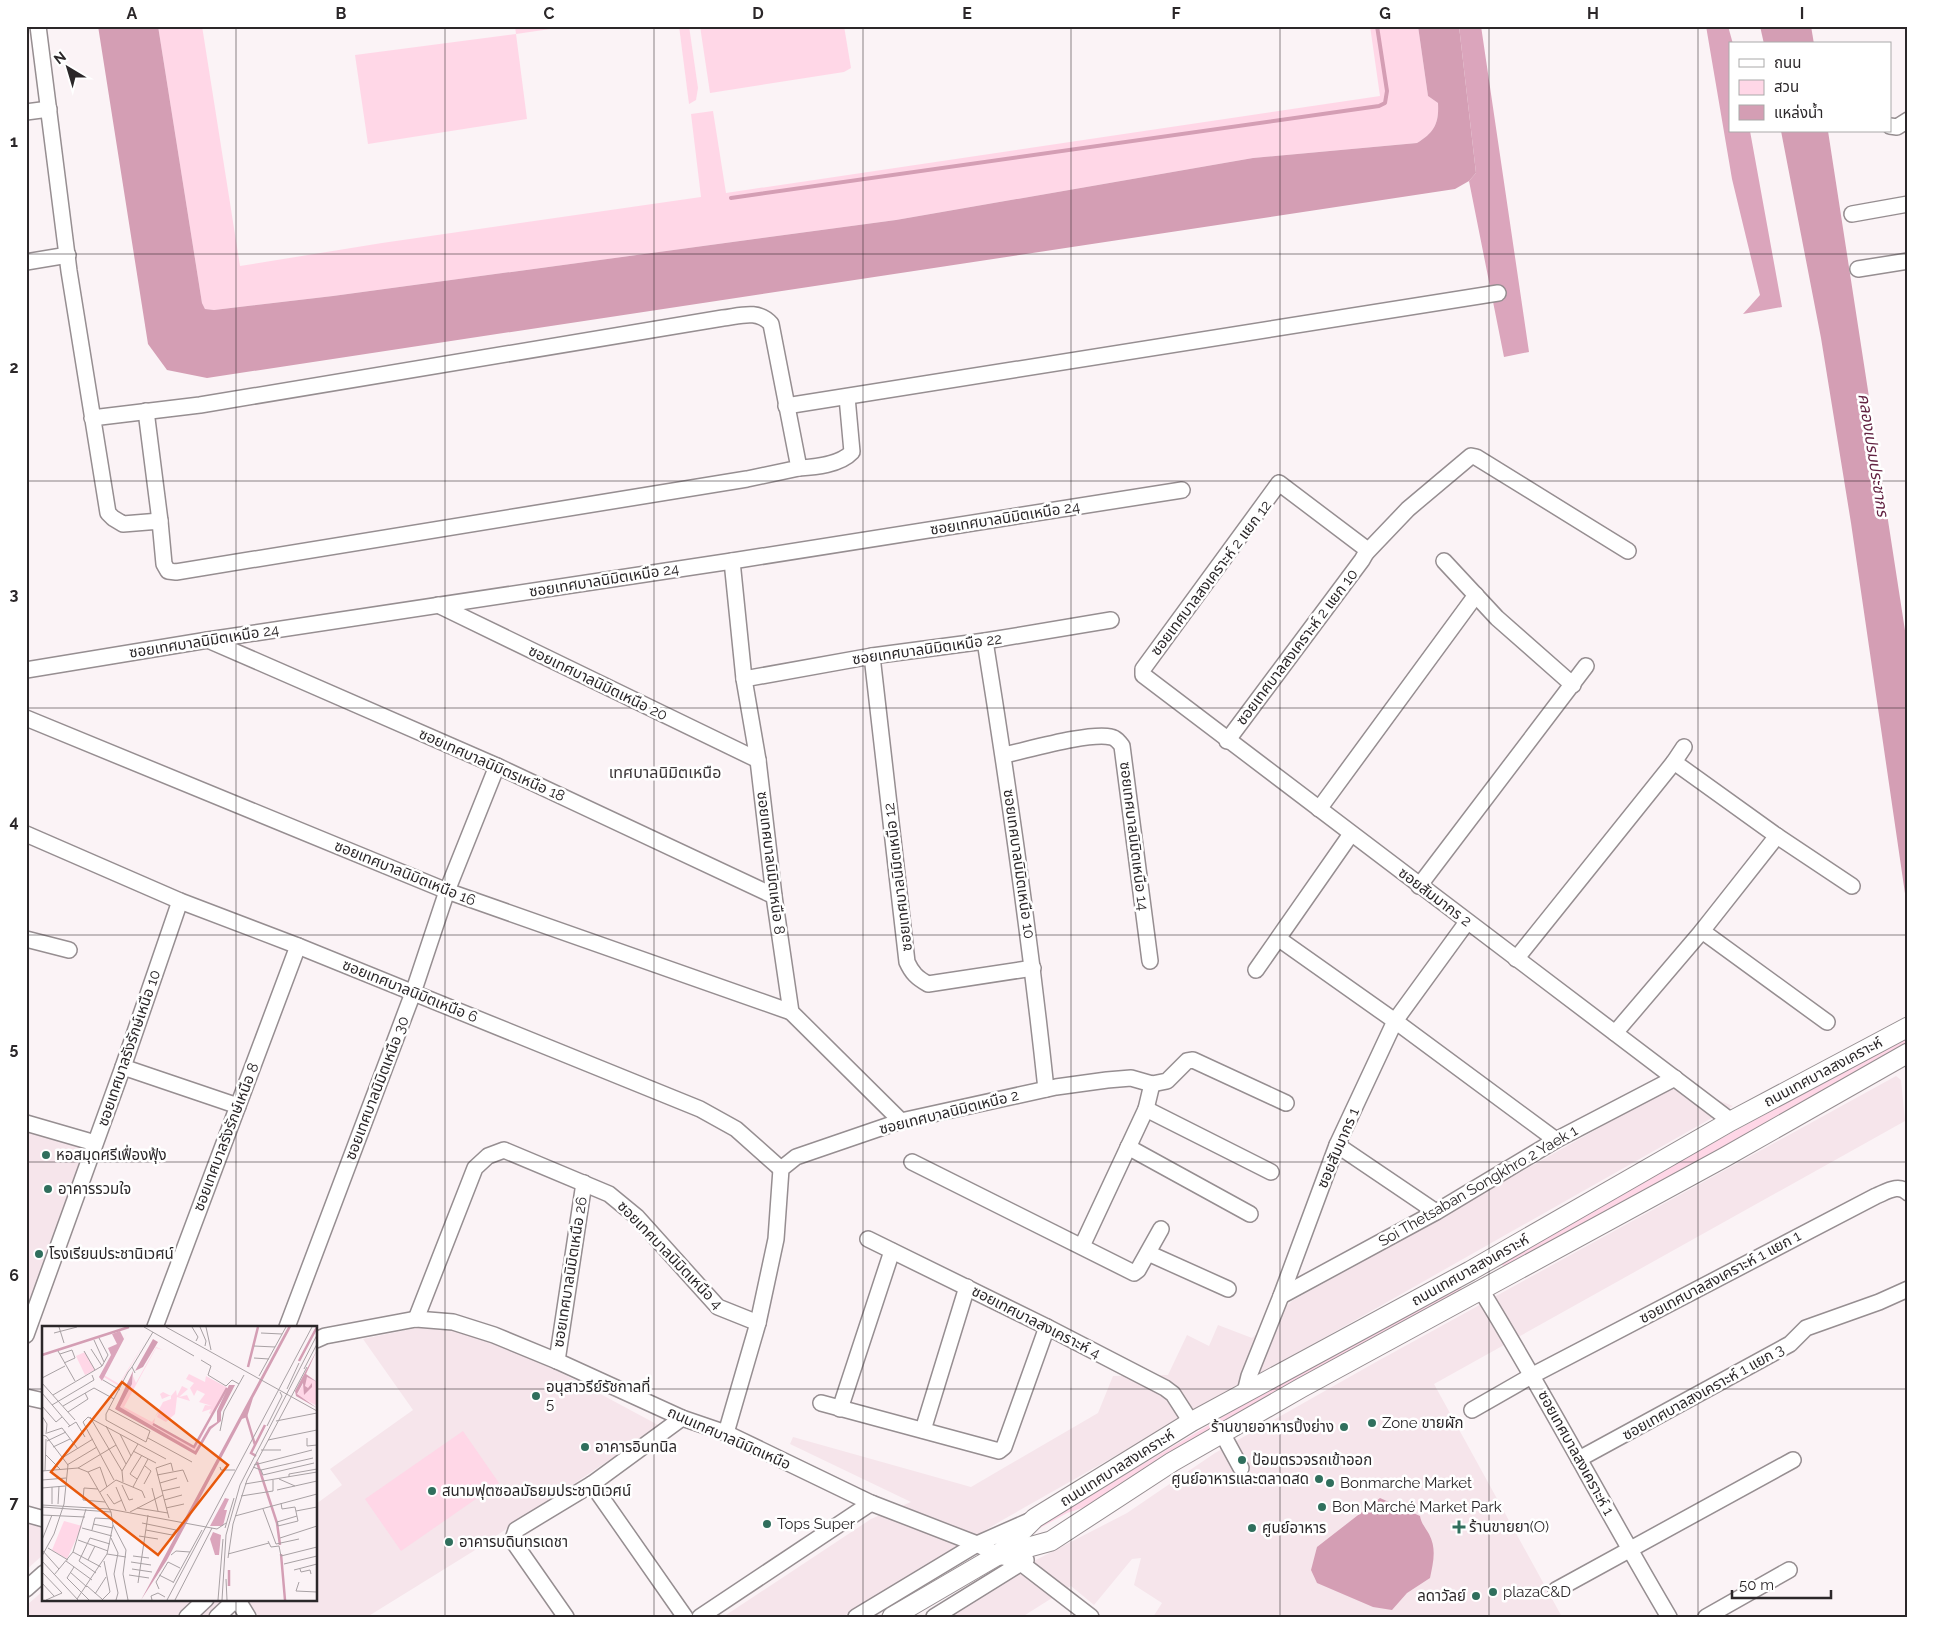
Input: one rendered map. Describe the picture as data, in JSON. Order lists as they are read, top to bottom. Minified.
{"streets":{"street":["ซอยเทศบาลนิมิตเหนือ 24","ซอยเทศบาลสงเคราะห์ 2 แยก 12","ซอยเทศบาลสงเคราะห์ 2 แยก 10","ซอยเทศบาลนิมิตเหนือ 22","ซอยเทศบาลนิมิตเหนือ 20","ซอยเทศบาลนิมิตรเหนือ 18","ซอยเทศบาลนิมิตเหนือ 14","ซอยเทศบาลนิมิตเหนือ 8","ซอยเทศบาลนิมิตเหนือ 10","ซอยเทศบาลนิมิตเหนือ 16","ซอยเทศบาลนิมิตเหนือ 12","ซอยสัมมากร 2","ซอยเทศบาลนิมิตเหนือ 6","ซอยเทศบาลรังรักษ์เหนือ 10","ถนนเทศบาลสงเคราะห์","ซอยเทศบาลนิมิตเหนือ 30","ซอยเทศบาลนิมิตเหนือ 2","ซอยเทศบาลรังรักษ์เหนือ 8","ซอยสัมมากร 1","Soi Thetsaban Songkhro 2 Yaek 1","ซอยเทศบาลนิมิตเหนือ 4","ซอยเทศบาลนิมิตเหนือ 26","ซอยเทศบาลสงเคราะห์ 1 แยก 1","ซอยเทศบาลสงเคราะห์ 4","ซอยเทศบาลสงเคราะห์ 1 แยก 3","ถนนเทศบาลนิมิตเหนือ","ซอยเทศบาลสงเคราะห์ 1"]},"crossings":[["ซอยเทศบาลนิมิตเหนือ 24","ซอยเทศบาลนิมิตเหนือ 20"],["ซอยเทศบาลนิมิตเหนือ 24","ซอยเทศบาลนิมิตรเหนือ 18"],["ซอยเทศบาลนิมิตเหนือ 24","ซอยเทศบาลนิมิตเหนือ 8"],["ซอยเทศบาลสงเคราะห์ 2 แยก 12","ซอยเทศบาลสงเคราะห์ 2 แยก 10"],["ซอยเทศบาลสงเคราะห์ 2 แยก 12","ซอยสัมมากร 2"],["ซอยเทศบาลสงเคราะห์ 2 แยก 10","ซอยสัมมากร 2"],["ซอยเทศบาลนิมิตเหนือ 22","ซอยเทศบาลนิมิตเหนือ 8"],["ซอยเทศบาลนิมิตเหนือ 22","ซอยเทศบาลนิมิตเหนือ 10"],["ซอยเทศบาลนิมิตเหนือ 22","ซอยเทศบาลนิมิตเหนือ 12"],["ซอยเทศบาลนิมิตเหนือ 20","ซอยเทศบาลนิมิตเหนือ 8"],["ซอยเทศบาลนิมิตรเหนือ 18","ซอยเทศบาลนิมิตเหนือ 8"],["ซอยเทศบาลนิมิตรเหนือ 18","ซอยเทศบาลนิมิตเหนือ 30"],["ซอยเทศบาลนิมิตเหนือ 14","ซอยเทศบาลนิมิตเหนือ 10"],["ซอยเทศบาลนิมิตเหนือ 8","ซอยเทศบาลนิมิตเหนือ 16"],["ซอยเทศบาลนิมิตเหนือ 10","ซอยเทศบาลนิมิตเหนือ 12"],["ซอยเทศบาลนิมิตเหนือ 10","ซอยเทศบาลนิมิตเหนือ 2"],["ซอยเทศบาลนิมิตเหนือ 16","ซอยเทศบาลนิมิตเหนือ 30"],["ซอยสัมมากร 2","ถนนเทศบาลสงเคราะห์"],["ซอยสัมมากร 2","ซอยสัมมากร 1"],["ซอยสัมมากร 2","Soi Thetsaban Songkhro 2 Yaek 1"],["ซอยเทศบาลนิมิตเหนือ 6","ซอยเทศบาลรังรักษ์เหนือ 10"],["ซอยเทศบาลนิมิตเหนือ 6","ซอยเทศบาลนิมิตเหนือ 30"],["ซอยเทศบาลนิมิตเหนือ 6","ซอยเทศบาลนิมิตเหนือ 2"],["ซอยเทศบาลนิมิตเหนือ 6","ซอยเทศบาลรังรักษ์เหนือ 8"],["ถนนเทศบาลสงเคราะห์","ซอยสัมมากร 1"],["ถนนเทศบาลสงเคราะห์","ซอยเทศบาลสงเคราะห์ 4"],["ถนนเทศบาลสงเคราะห์","ถนนเทศบาลนิมิตเหนือ"],["ถนนเทศบาลสงเคราะห์","ซอยเทศบาลสงเคราะห์ 1"],["ซอยสัมมากร 1","Soi Thetsaban Songkhro 2 Yaek 1"],["ซอยเทศบาลนิมิตเหนือ 4","ซอยเทศบาลนิมิตเหนือ 26"],["ซอยเทศบาลนิมิตเหนือ 4","ถนนเทศบาลนิมิตเหนือ"],["ซอยเทศบาลนิมิตเหนือ 26","ถนนเทศบาลนิมิตเหนือ"],["ซอยเทศบาลสงเคราะห์ 1 แยก 1","ซอยเทศบาลสงเคราะห์ 1"],["ซอยเทศบาลสงเคราะห์ 1 แยก 3","ซอยเทศบาลสงเคราะห์ 1"]],"districts":["เทศบาลนิมิตเหนือ"],"water":["คลองเปรมประชากร"],"places":{"other":["หอสมุดศรีเฟื่องฟุ้ง","อาคารรวมใจ","โรงเรียนประชานิเวศน์","อนุสาวรีย์รัชกาลที่ 5","Zone ขายผัก","ร้านขายอาหารปิ้งย่าง","อาคารอินทนิล","ป้อมตรวจรถเข้าออก","ศูนย์อาหารและตลาดสด","Bonmarche Market","สนามฟุตซอลมัธยมประชานิเวศน์","Bon Marché Market Park","Tops Super","ศูนย์อาหาร","อาคารบดินทรเดชา","plazaC&D","ลดาวัลย์"],"health":["ร้านขายยา(O)"]},"legend":["ถนน","สวน","แหล่งน้ำ"],"scale_bar":"50 m","north":"top left","grid":{"columns":["A","B","C","D","E","F","G","H","I"],"rows":["1","2","3","4","5","6","7"]}}
